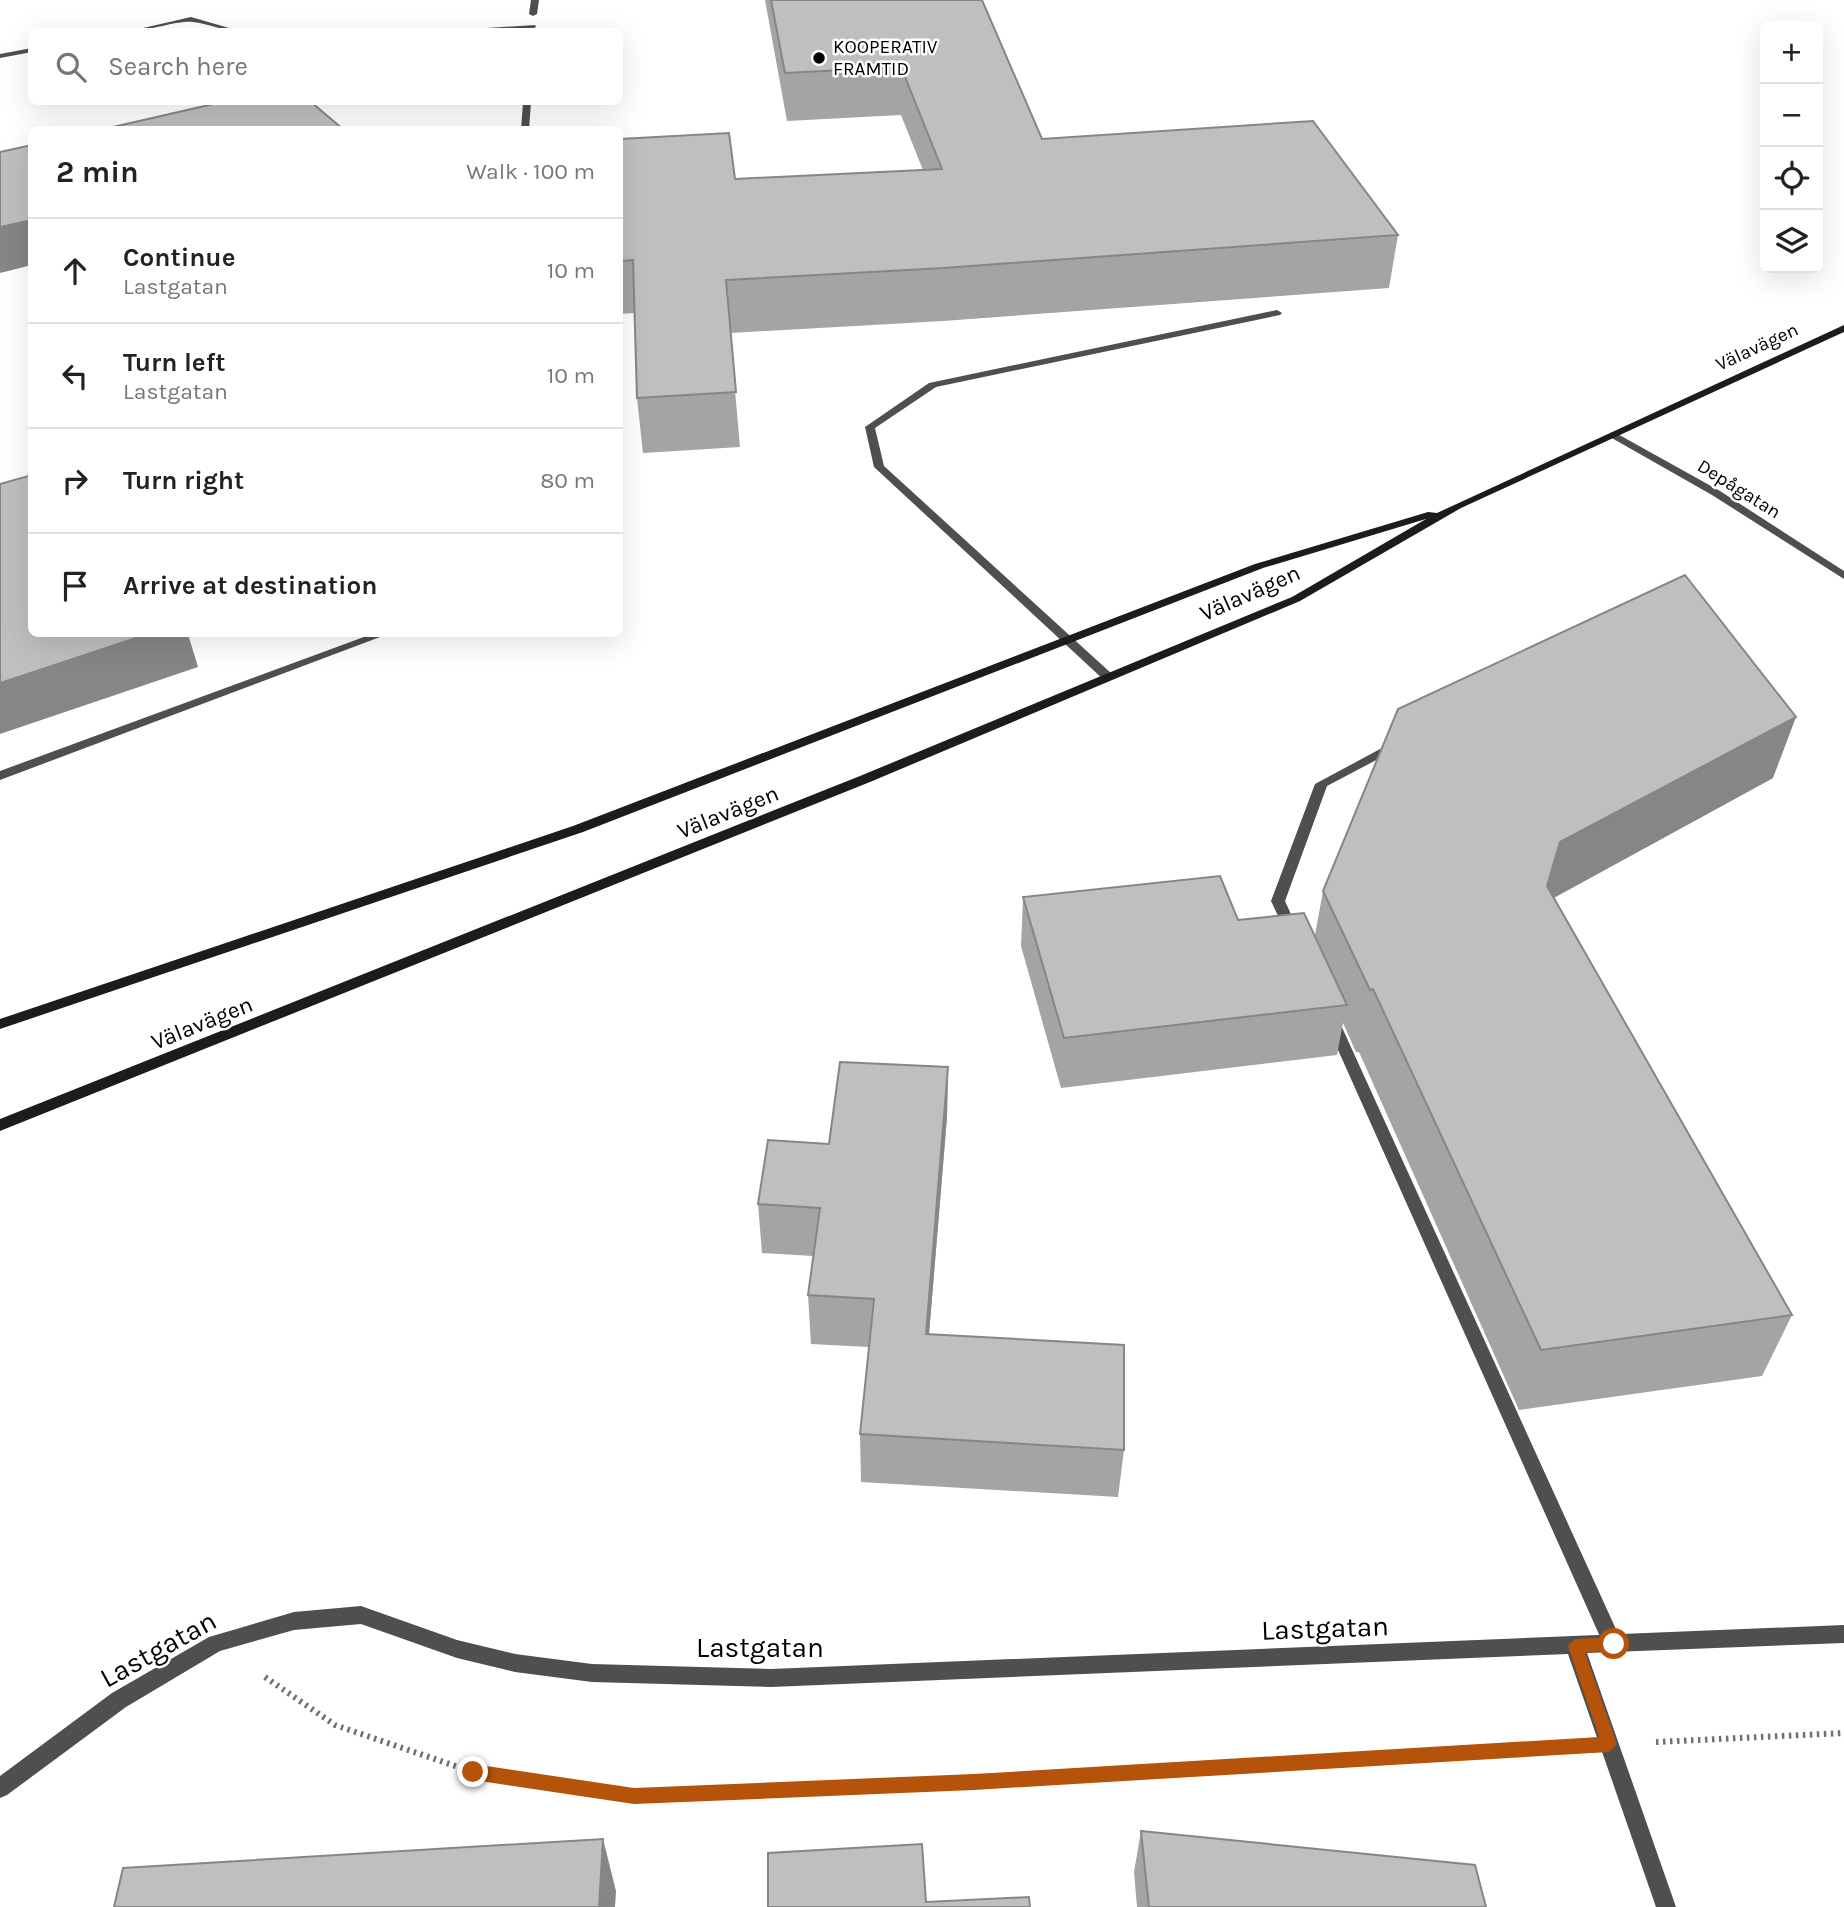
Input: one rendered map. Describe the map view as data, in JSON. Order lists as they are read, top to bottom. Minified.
{"streets":{"main road":["Välavägen"],"street":["Depågatan","Lastgatan"]},"crossings":[["Välavägen","Depågatan"]],"places":["KOOPERATIV FRAMTID"],"page":{"map_buttons":["+","−"],"search":"Search here","heading":["2 min","Walk · 100 m"],"list":[["Continue","Lastgatan","10 m"],["Turn left","Lastgatan","10 m"],["Turn right","80 m"],"Arrive at destination"]}}
